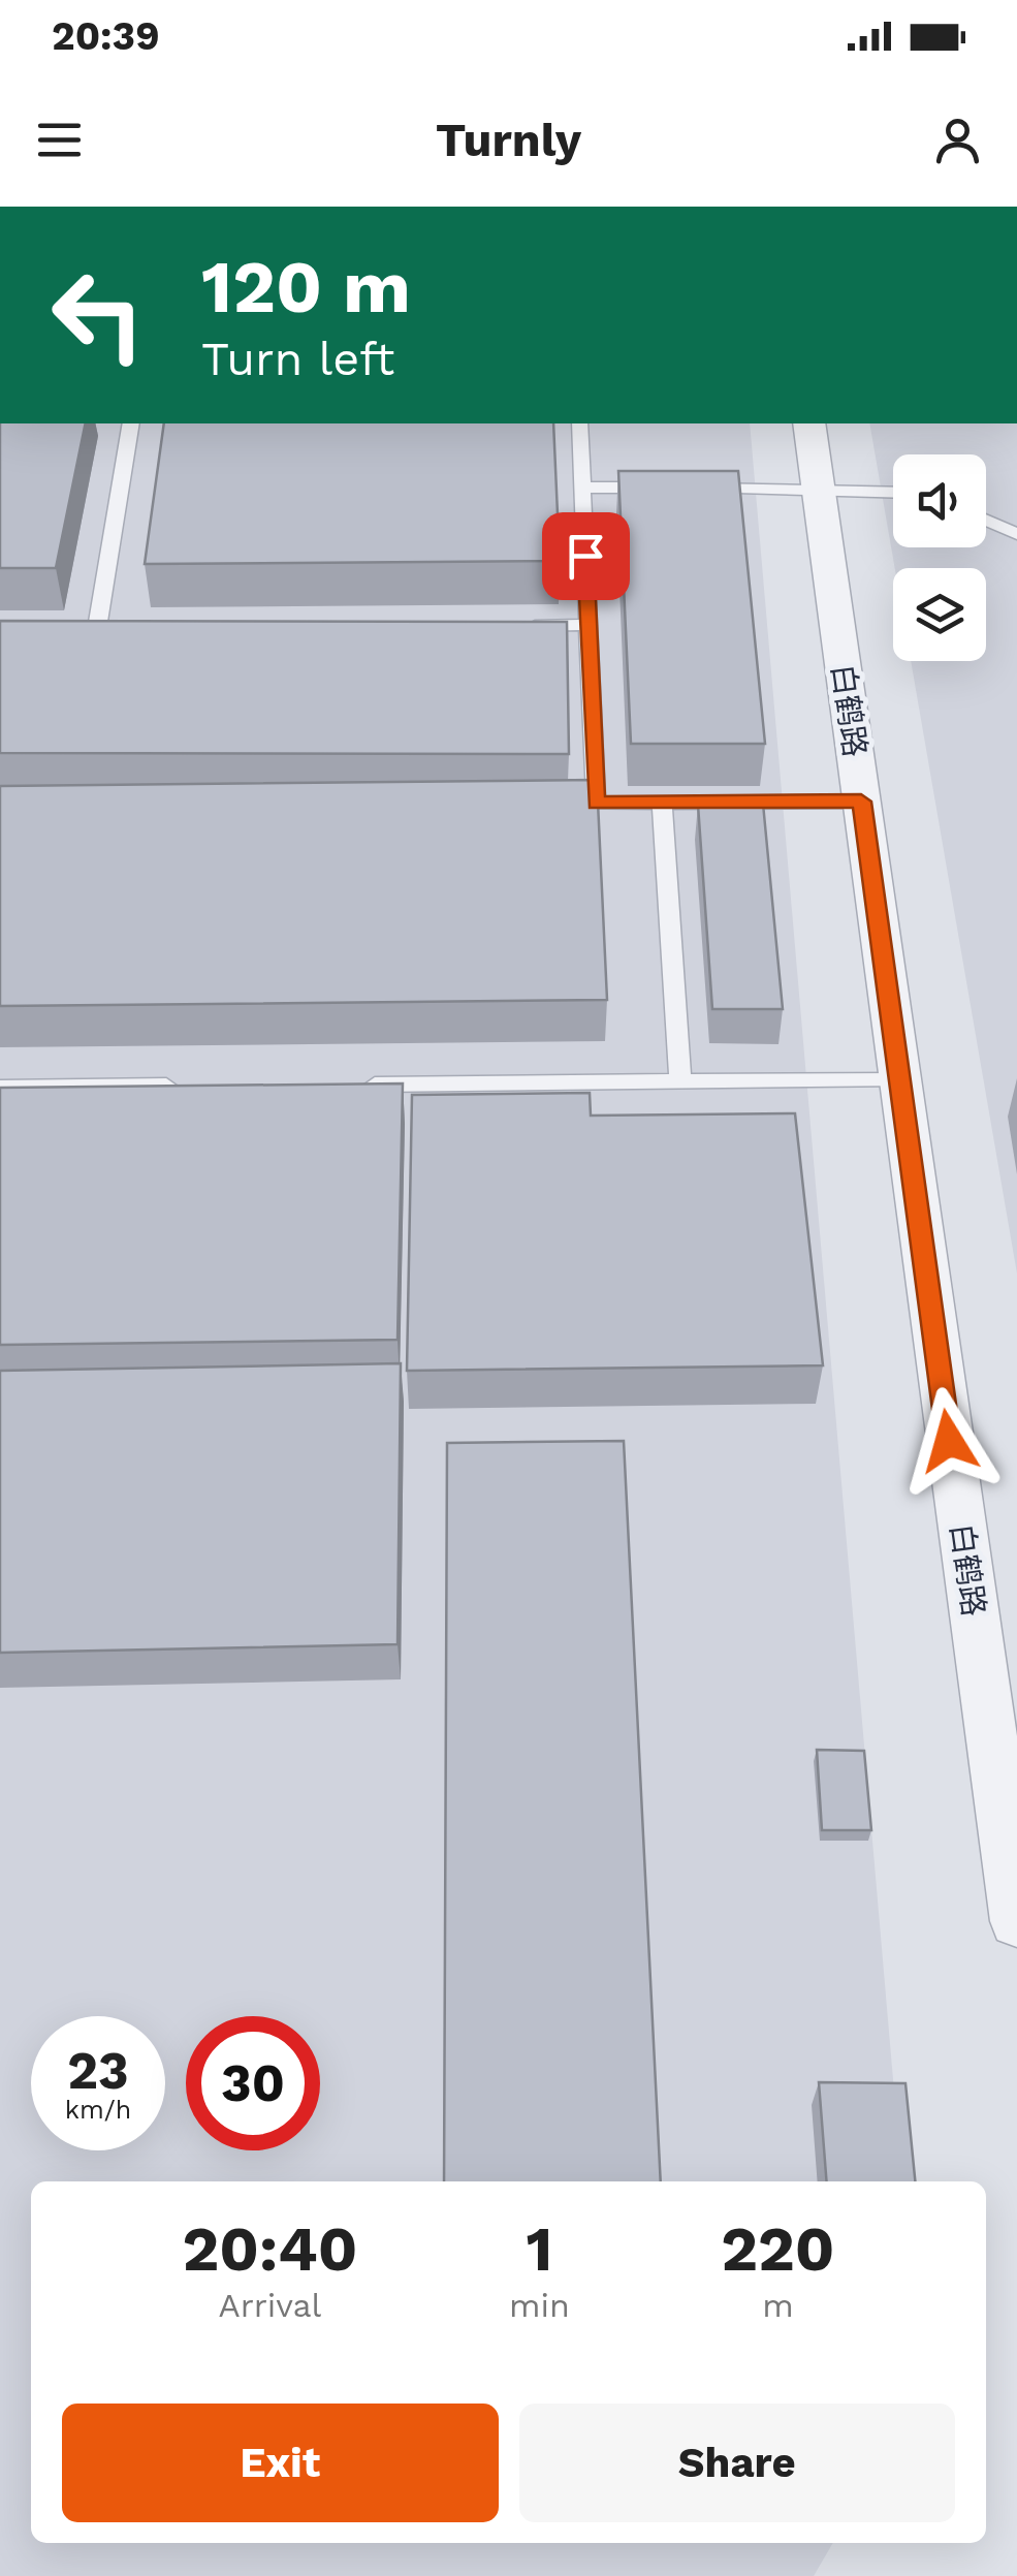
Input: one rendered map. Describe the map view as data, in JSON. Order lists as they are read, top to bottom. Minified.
{"streets":{"street":["白鹤路"]},"page":{"status":"20:39","header":"Turnly","turn":["120 m","Turn left"],"speed":"23 km/h","limit":"30","eta":["20:40","Arrival","1","min","220","m"],"buttons":["Exit","Share"]}}
